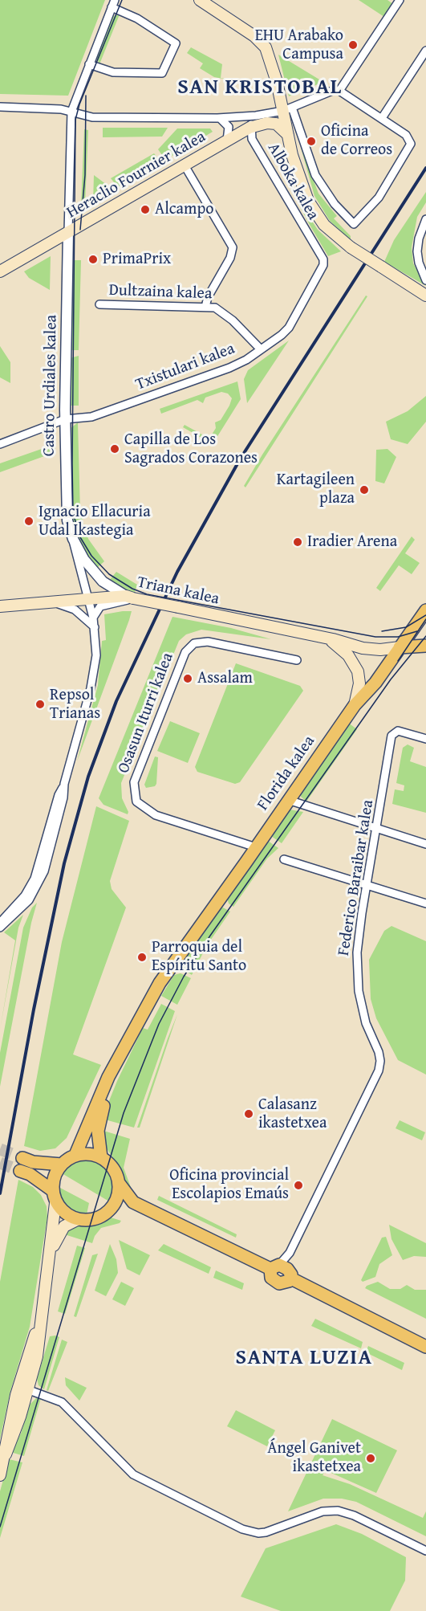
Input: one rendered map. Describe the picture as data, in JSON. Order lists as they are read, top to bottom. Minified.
{"streets":{"main road":["Heraclio Fournier kalea","Triana kalea","Florida kalea"],"street":["Alboka kalea","Dultzaina kalea","Txistulari kalea","Castro Urdiales kalea","Osasun Iturri kalea","Federico Baraibar kalea"]},"crossings":[["Heraclio Fournier kalea","Alboka kalea"],["Heraclio Fournier kalea","Castro Urdiales kalea"],["Alboka kalea","Txistulari kalea"],["Dultzaina kalea","Txistulari kalea"],["Txistulari kalea","Castro Urdiales kalea"],["Castro Urdiales kalea","Triana kalea"],["Triana kalea","Florida kalea"],["Osasun Iturri kalea","Florida kalea"]],"districts":["SAN KRISTOBAL","SANTA LUZIA"],"places":["EHU Arabako Campusa","Oficina de Correos","Alcampo","PrimaPrix","Capilla de Los Sagrados Corazones","Kartagileen plaza","Ignacio Ellacuria Udal Ikastegia","Iradier Arena","Assalam","Repsol Trianas","Parroquia del Espíritu Santo","Calasanz ikastetxea","Oficina provincial Escolapios Emaús","Ángel Ganivet ikastetxea"]}
